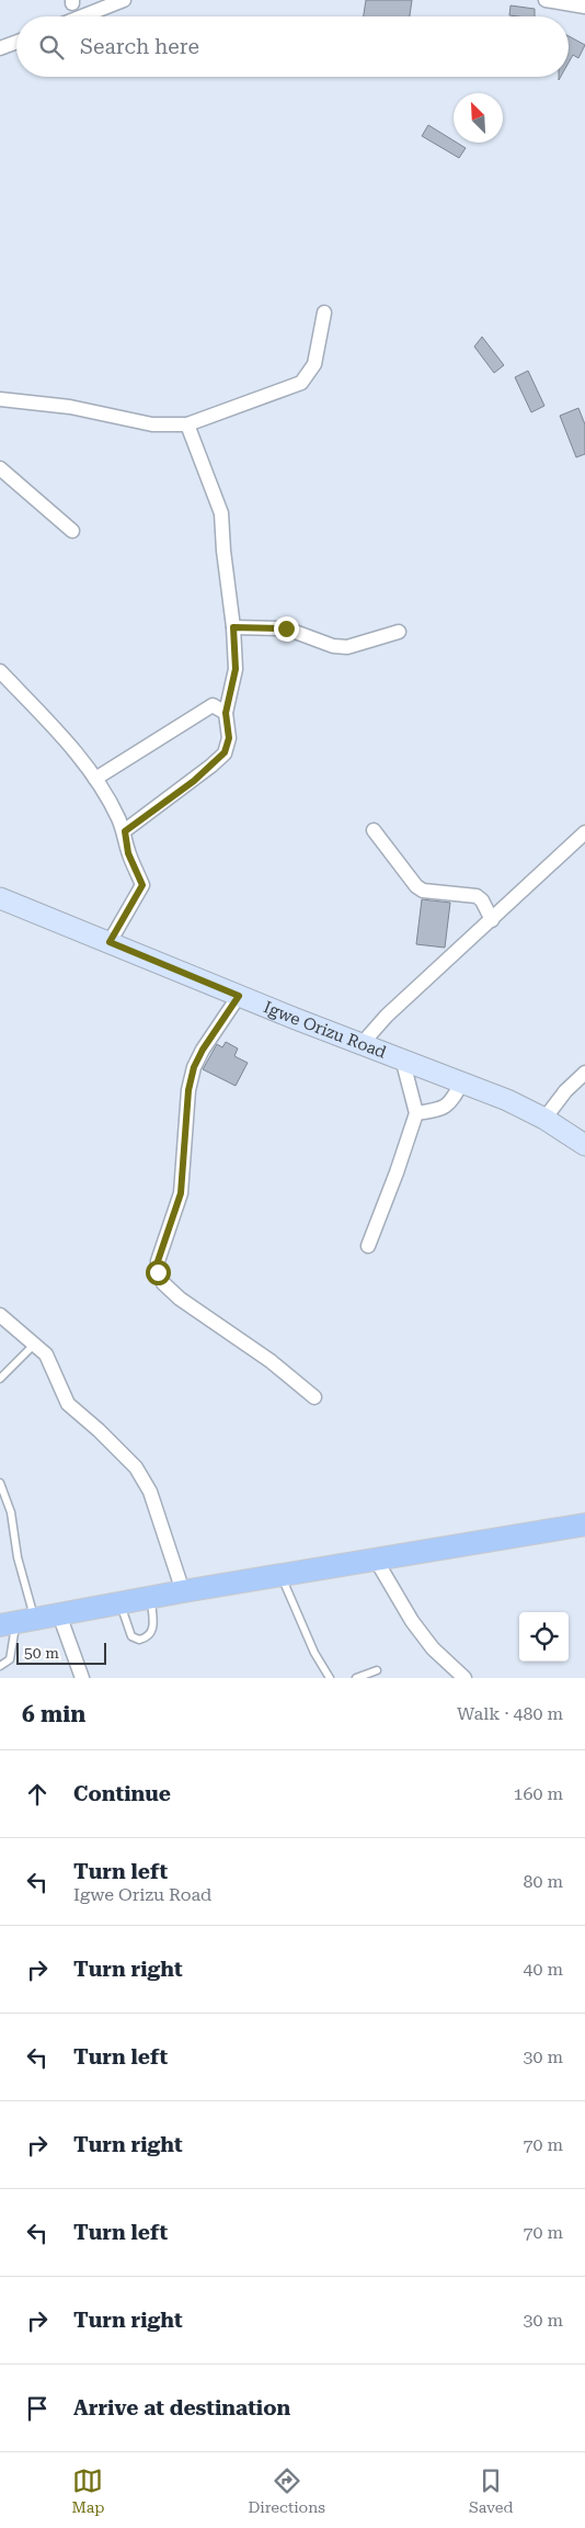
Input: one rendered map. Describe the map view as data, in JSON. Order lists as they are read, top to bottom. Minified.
{"streets":{"main road":["Igwe Orizu Road"]},"scale_bar":"50 m","north":"top left","page":{"search":"Search here","scale":"50 m","heading":["6 min","Walk · 480 m"],"list":[["Continue","160 m"],["Turn left","Igwe Orizu Road","80 m"],["Turn right","40 m"],["Turn left","30 m"],["Turn right","70 m"],["Turn left","70 m"],["Turn right","30 m"],"Arrive at destination"],"nav":["Map","Directions","Saved"]}}
